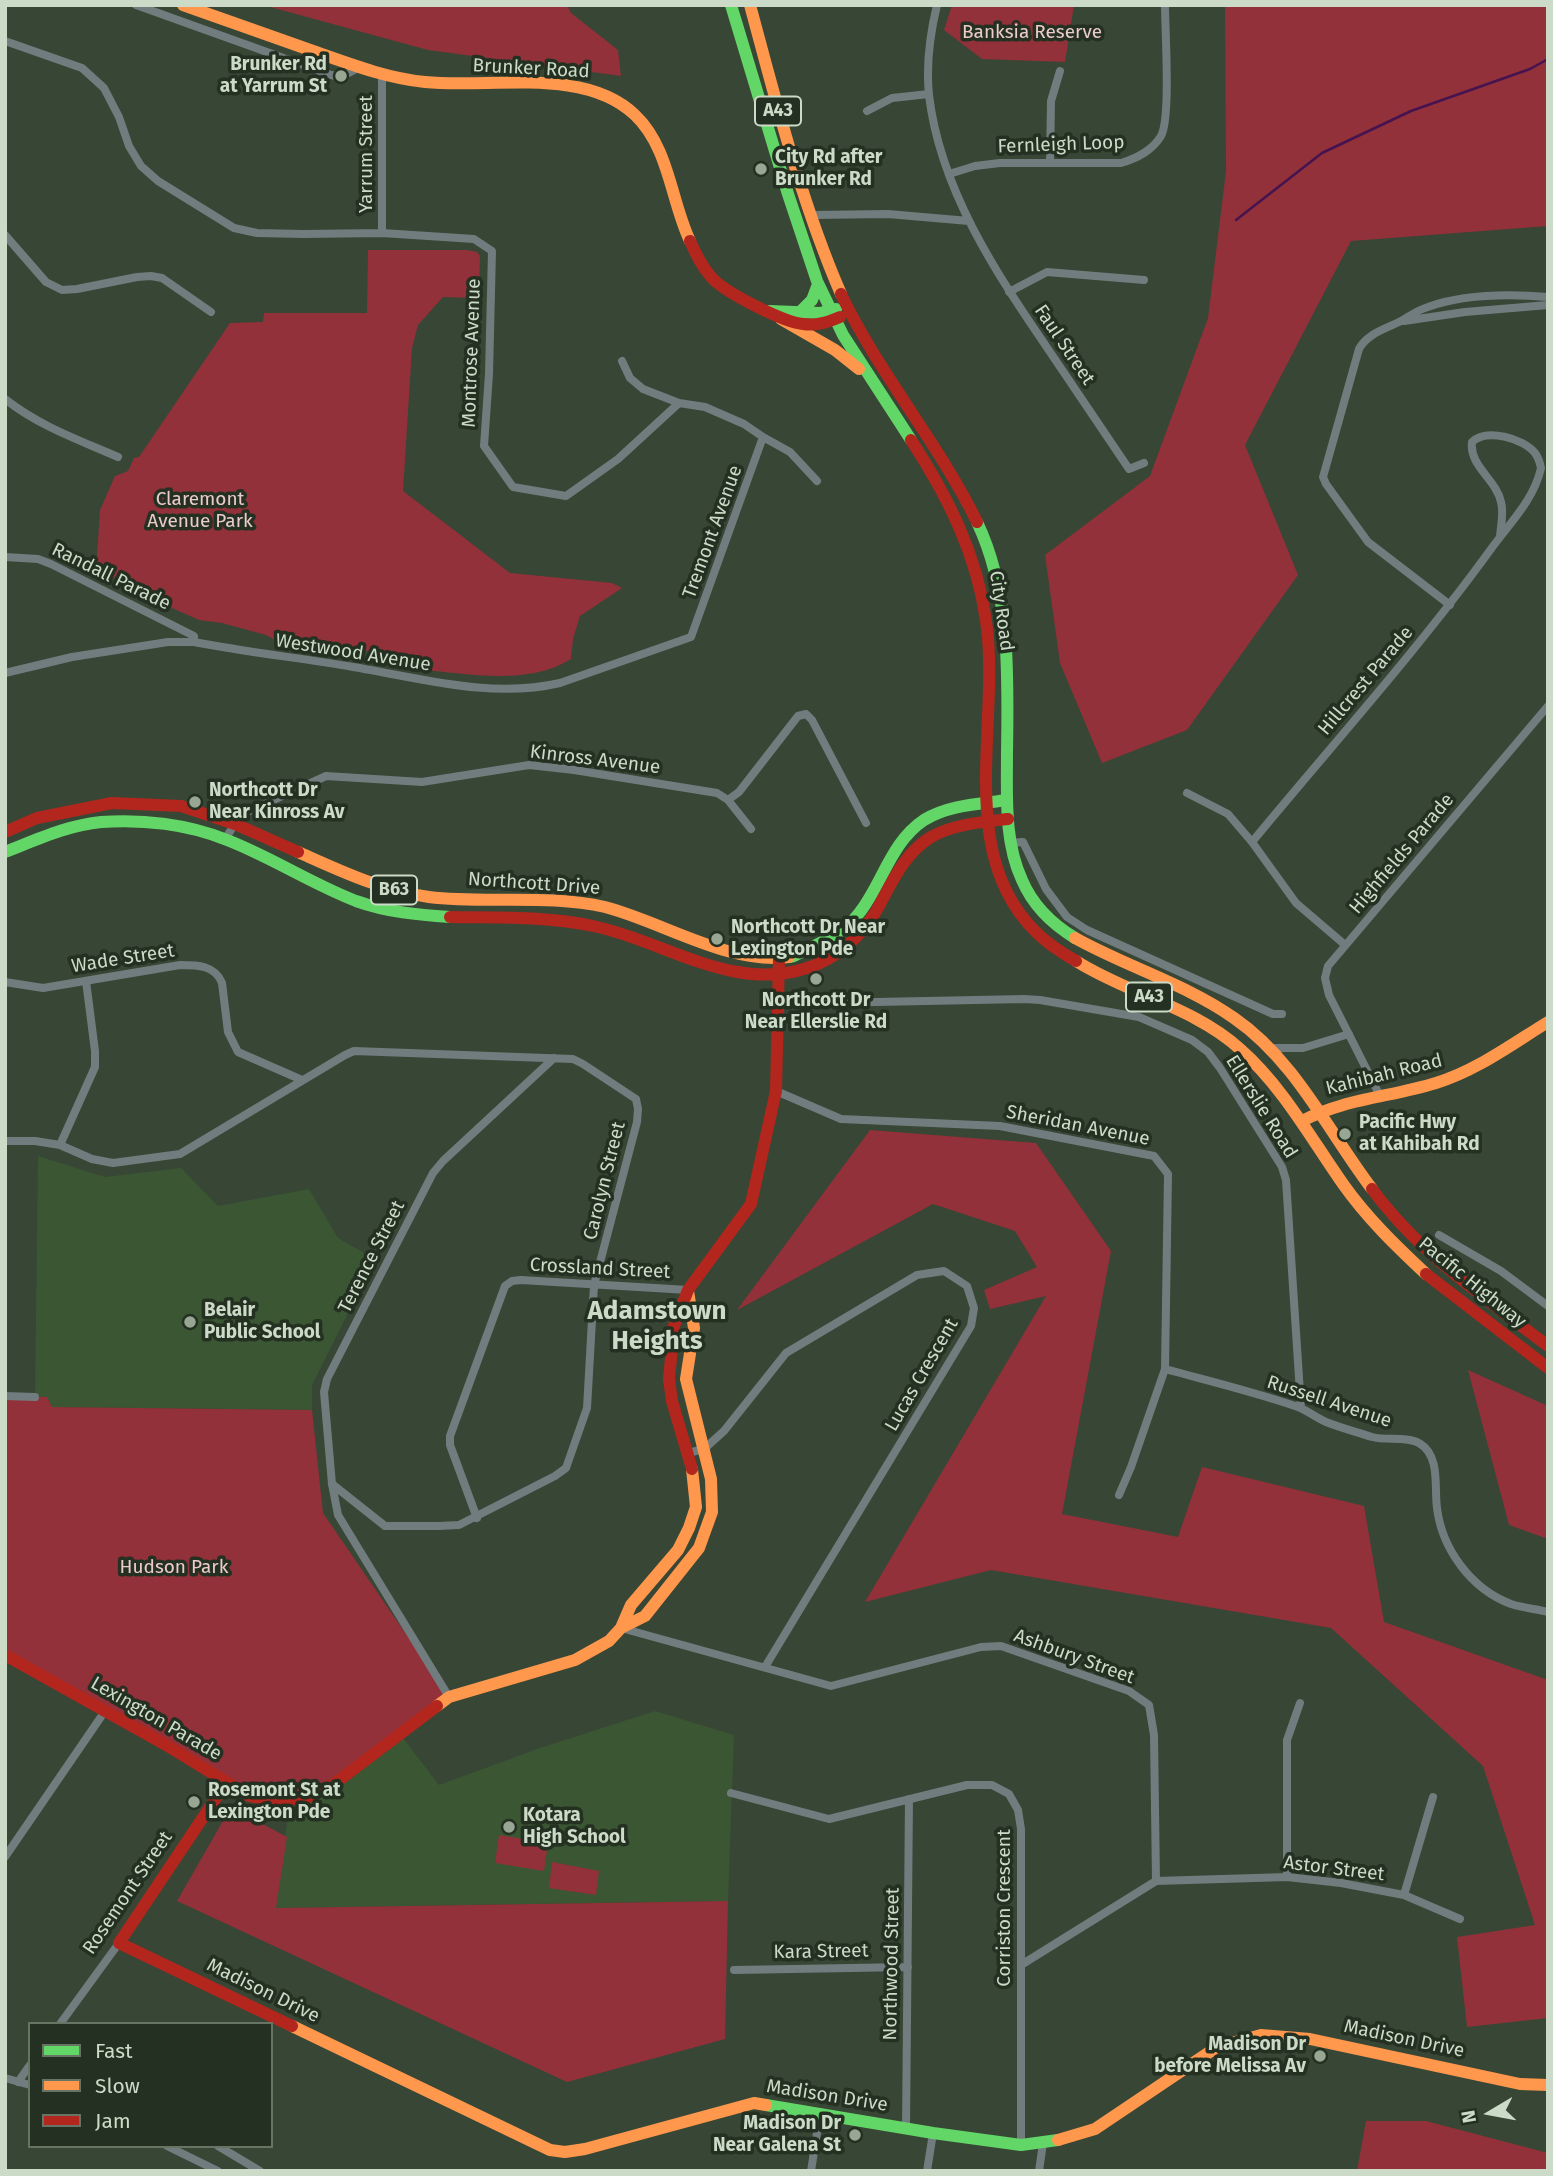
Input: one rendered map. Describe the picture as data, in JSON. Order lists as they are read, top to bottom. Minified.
{"streets":{"main road":["Brunker Road","A43","City Road","Northcott Drive","B63","Kahibah Road","Pacific Highway","Lexington Parade","Rosemont Street","Madison Drive"],"street":["Fernleigh Loop","Yarrum Street","Faul Street","Montrose Avenue","Tremont Avenue","Randall Parade","Westwood Avenue","Hillcrest Parade","Kinross Avenue","Highfields Parade","Wade Street","Ellerslie Road","Sheridan Avenue","Carolyn Street","Terence Street","Crossland Street","Lucas Crescent","Russell Avenue","Ashbury Street","Astor Street","Corriston Crescent","Kara Street","Northwood Street"]},"crossings":[["Brunker Road","Yarrum Street"],["Brunker Road","City Road"],["Fernleigh Loop","Faul Street"],["Yarrum Street","Montrose Avenue"],["Tremont Avenue","Westwood Avenue"],["Randall Parade","Westwood Avenue"],["City Road","Northcott Drive"],["City Road","Kahibah Road"],["City Road","Pacific Highway"],["Kinross Avenue","Northcott Drive"],["Highfields Parade","Kahibah Road"],["Northcott Drive","Lexington Parade"],["Wade Street","Carolyn Street"],["Kahibah Road","Pacific Highway"],["Ellerslie Road","Russell Avenue"],["Ellerslie Road","Lexington Parade"],["Sheridan Avenue","Russell Avenue"],["Sheridan Avenue","Lexington Parade"],["Carolyn Street","Terence Street"],["Carolyn Street","Crossland Street"],["Terence Street","Lexington Parade"],["Crossland Street","Lexington Parade"],["Lucas Crescent","Ashbury Street"],["Lucas Crescent","Lexington Parade"],["Ashbury Street","Lexington Parade"],["Ashbury Street","Astor Street"],["Lexington Parade","Rosemont Street"],["Rosemont Street","Madison Drive"],["Corriston Crescent","Northwood Street"],["Corriston Crescent","Madison Drive"],["Kara Street","Northwood Street"],["Northwood Street","Madison Drive"]],"districts":["Adamstown Heights"],"parks":["Banksia Reserve","Claremont Avenue Park","Hudson Park"],"places":["Brunker Rd at Yarrum St","City Rd after Brunker Rd","Northcott Dr Near Kinross Av","Northcott Dr Near Lexington Pde","Northcott Dr Near Ellerslie Rd","Pacific Hwy at Kahibah Rd","Belair Public School","Rosemont St at Lexington Pde","Kotara High School","Madison Dr before Melissa Av","Madison Dr Near Galena St"],"legend":["Fast","Slow","Jam"],"north":"left"}
